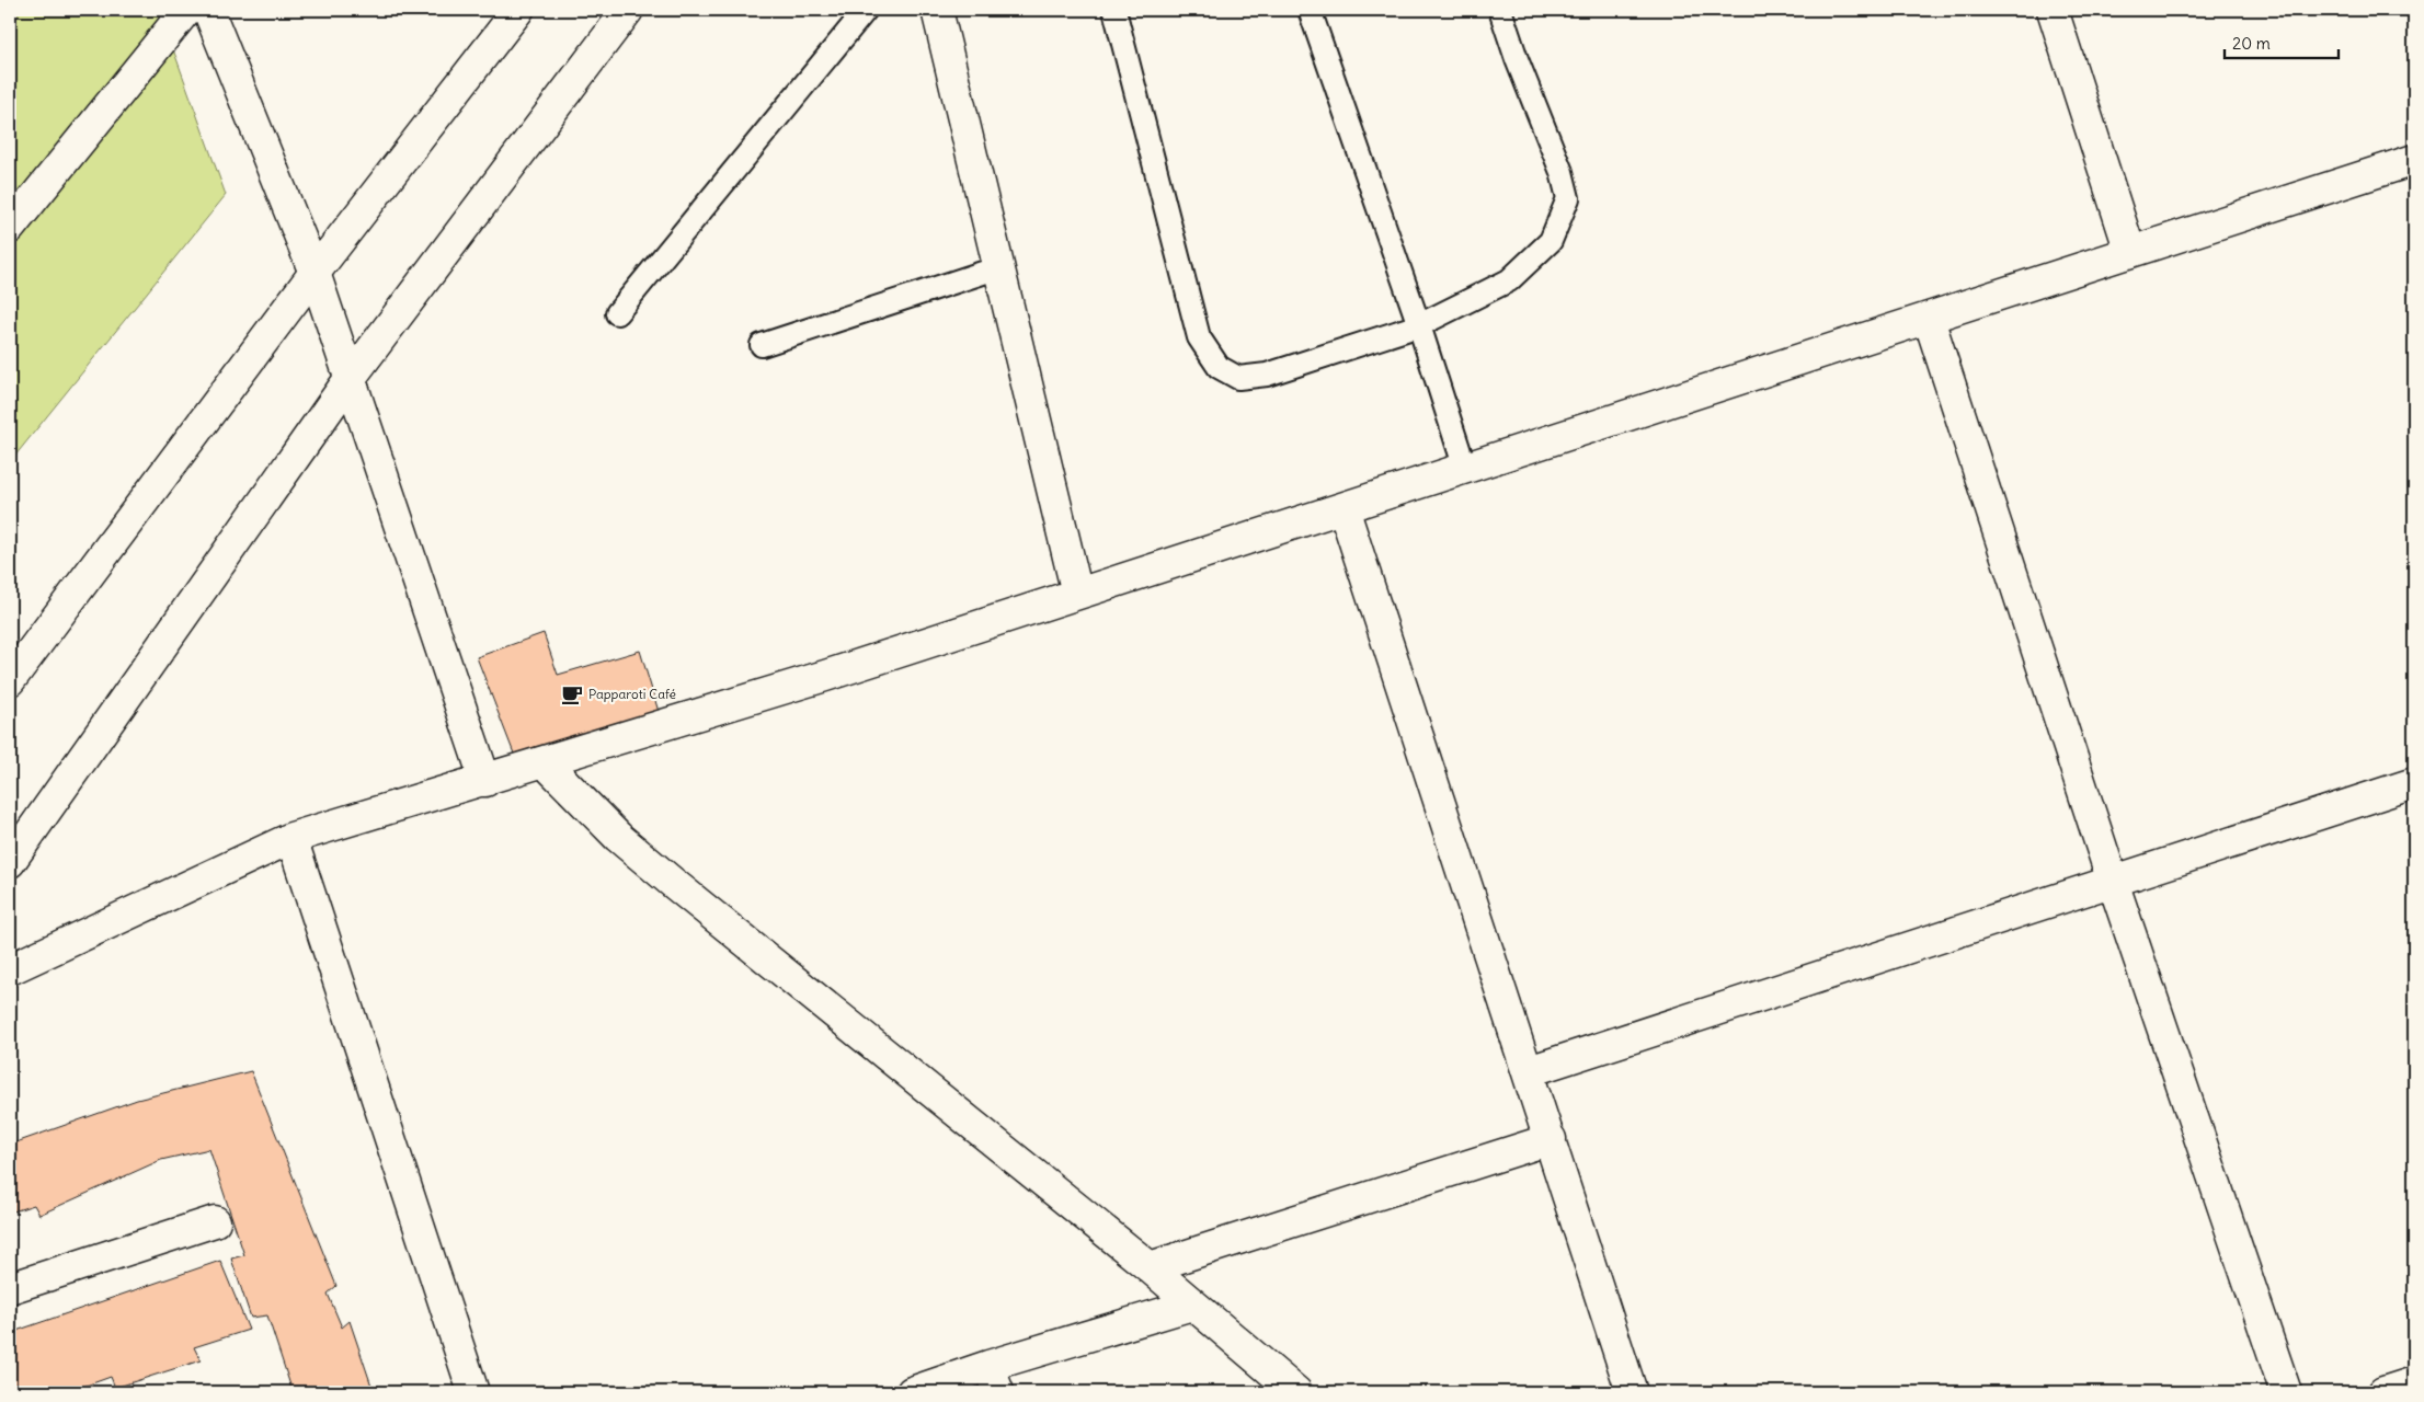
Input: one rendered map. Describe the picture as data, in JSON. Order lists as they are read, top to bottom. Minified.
{"places":{"cafe":["Papparoti Café"]},"scale_bar":"20 m"}
